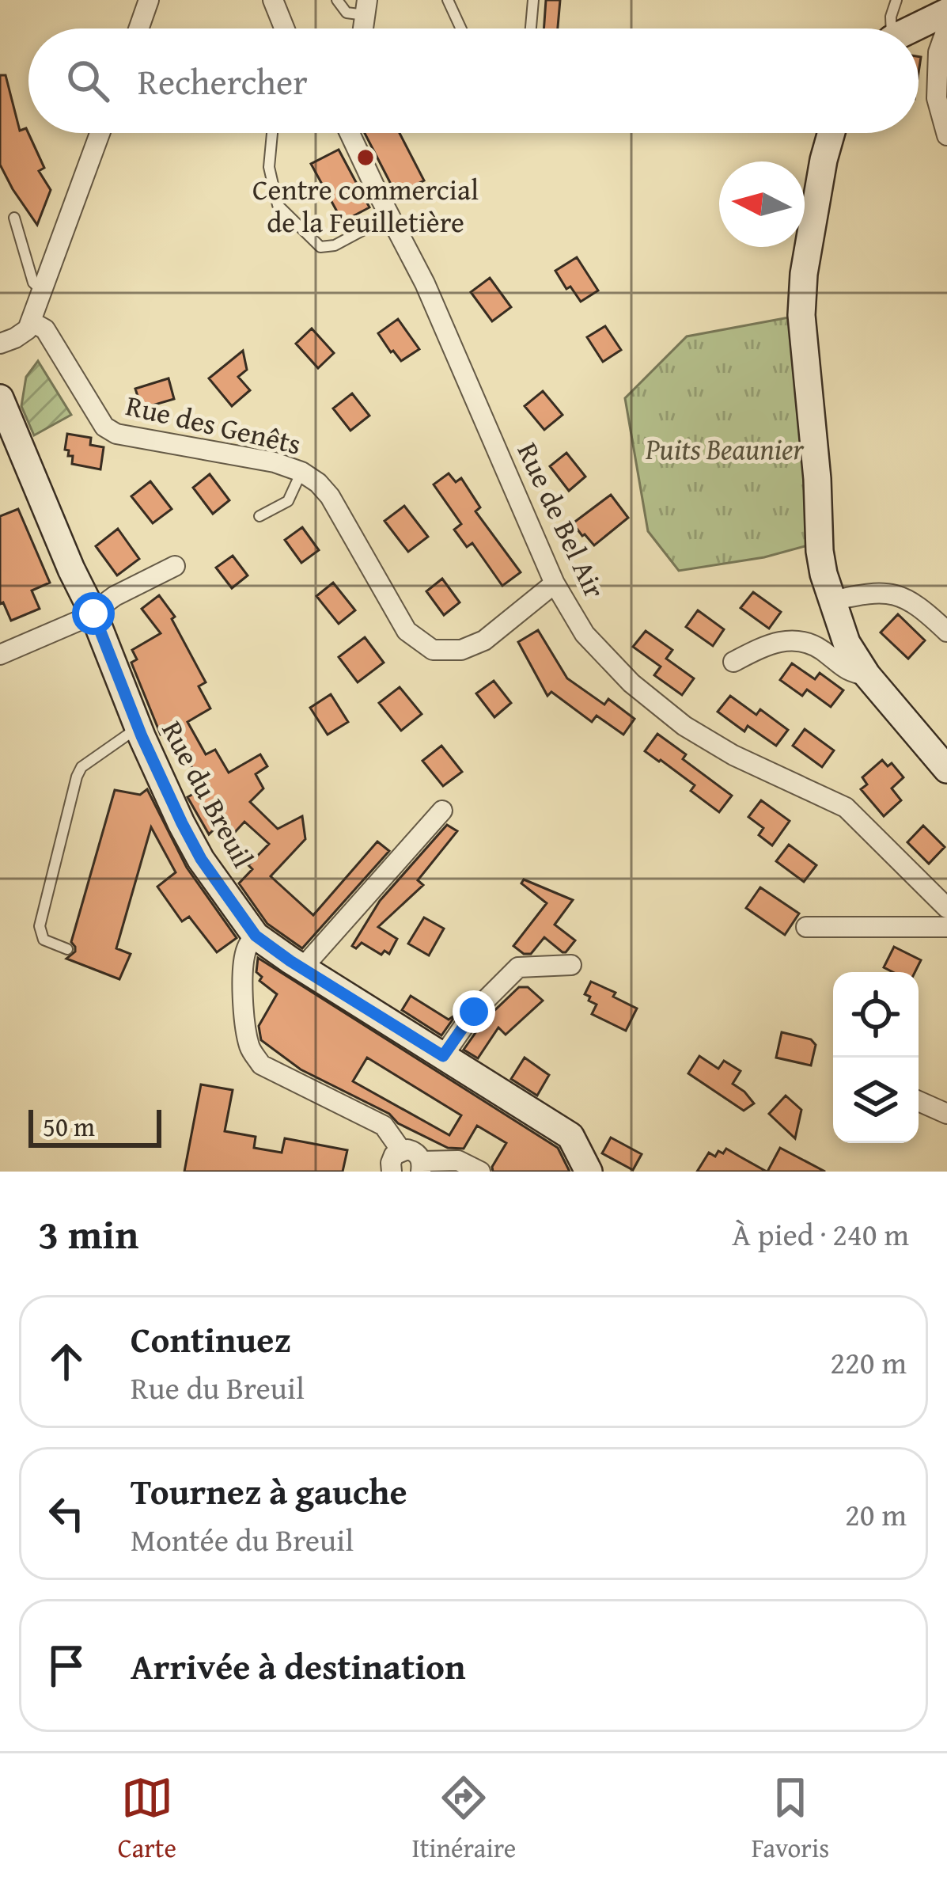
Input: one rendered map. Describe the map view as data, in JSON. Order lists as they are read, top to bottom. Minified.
{"streets":{"street":["Rue des Genêts","Rue de Bel Air","Rue du Breuil"]},"crossings":[["Rue des Genêts","Rue de Bel Air"]],"parks":["Puits Beaunier"],"places":["Centre commercial de la Feuilletière"],"scale_bar":"50 m","north":"left","page":{"search":"Rechercher","scale":"50 m","heading":["3 min","À pied · 240 m"],"list":[["Continuez","Rue du Breuil","220 m"],["Tournez à gauche","Montée du Breuil","20 m"],"Arrivée à destination"],"nav":["Carte","Itinéraire","Favoris"]}}
